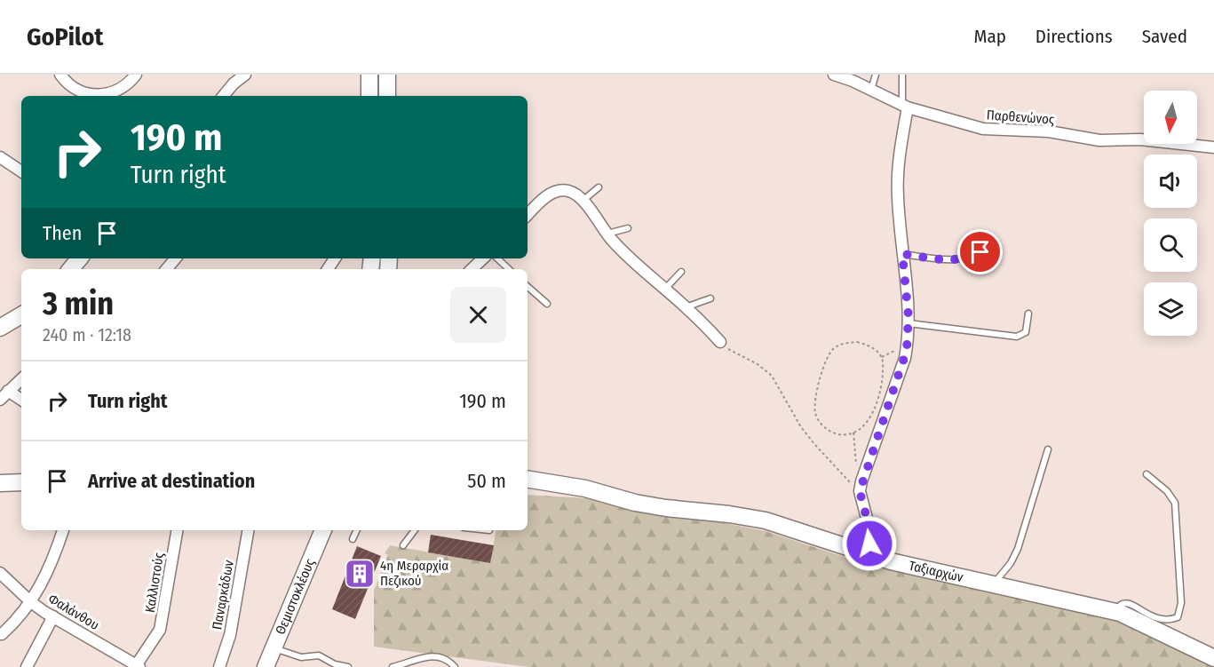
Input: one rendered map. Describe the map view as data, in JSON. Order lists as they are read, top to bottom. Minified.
{"streets":{"street":["Παρθενώνος","Ταξιαρχών","Καλλιστούς","Παναρκάδων","Θεμιστοκλέους","Φαλάνθου"]},"crossings":[["Καλλιστούς","Φαλάνθου"]],"places":{"building":["4η Μεραρχία Πεζικού"]},"north":"bottom","page":{"header":"GoPilot","nav":["Map","Directions","Saved"],"turn":["190 m","Turn right"],"then":"Then","heading":["3 min","240 m · 12:18"],"list":[{"name":"Turn right","value":"190 m"},{"name":"Arrive at destination","value":"50 m"}]}}
